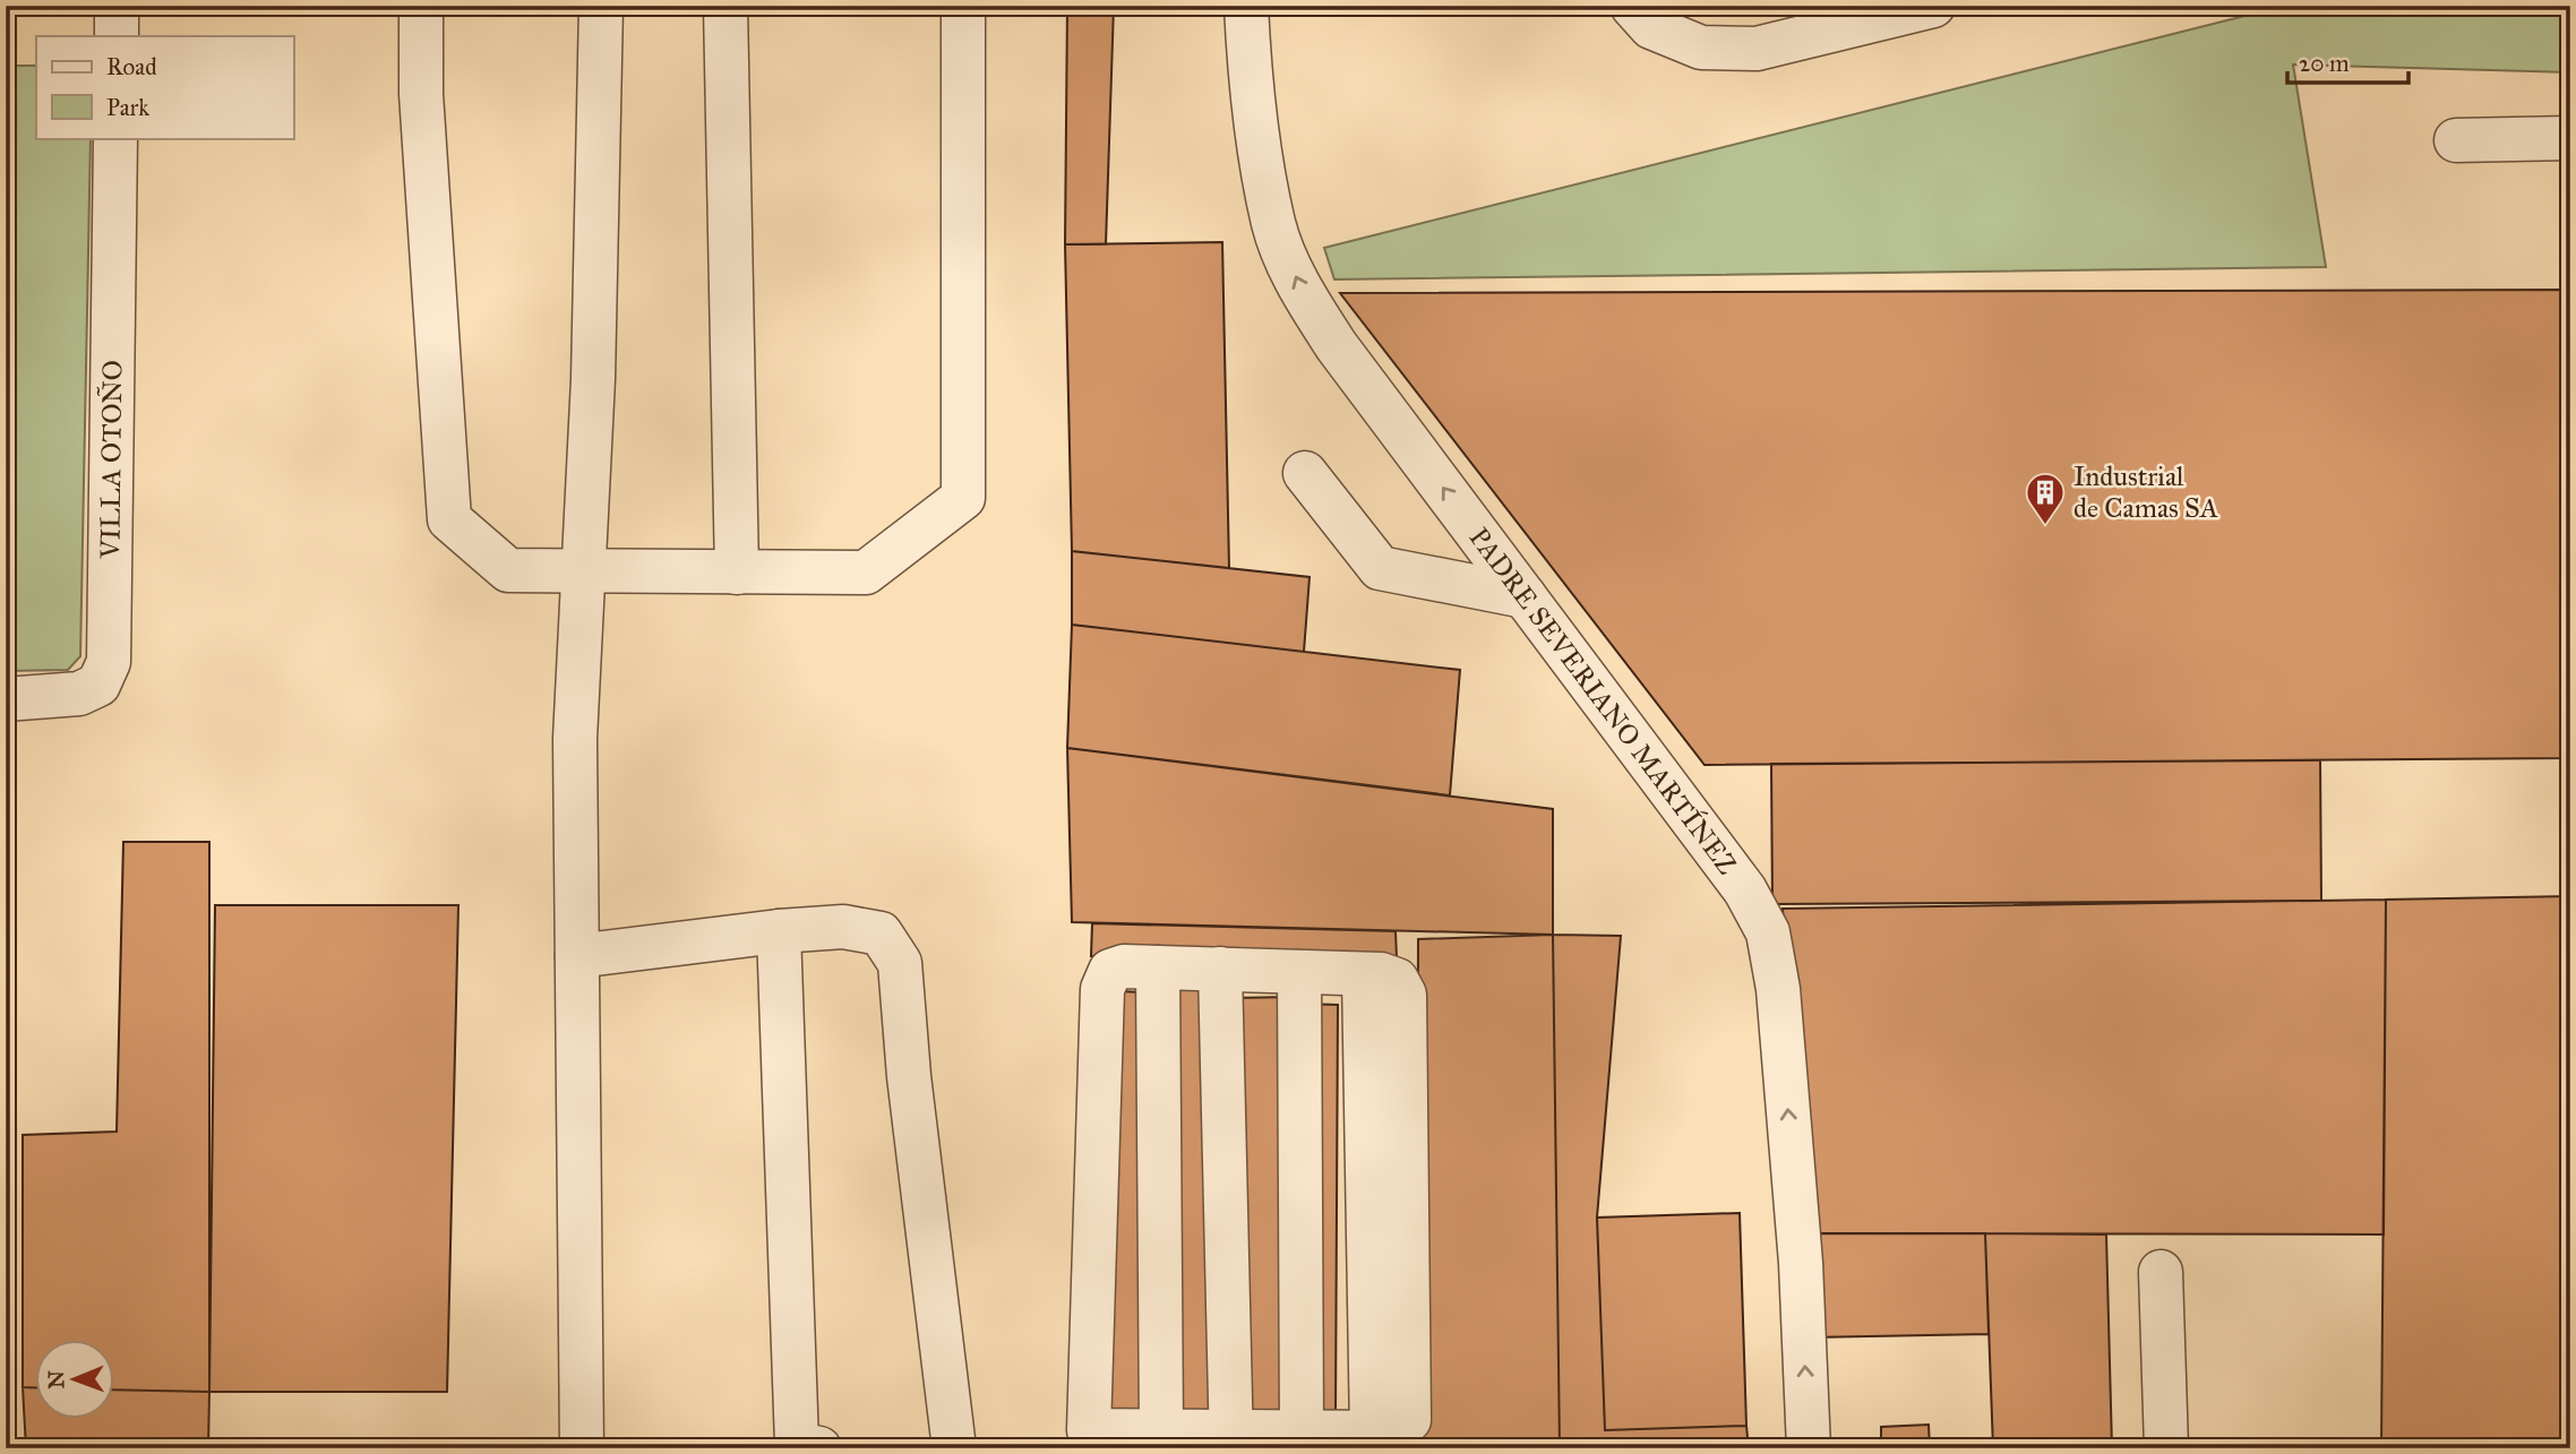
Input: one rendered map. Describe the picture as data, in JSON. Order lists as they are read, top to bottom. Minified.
{"streets":{"street":["VILLA OTOÑO","PADRE SEVERIANO MARTÍNEZ"]},"one_way":["PADRE SEVERIANO MARTÍNEZ"],"places":{"building":["Industrial de Camas SA"]},"legend":["Road","Park"],"scale_bar":"20 m","north":"left"}
